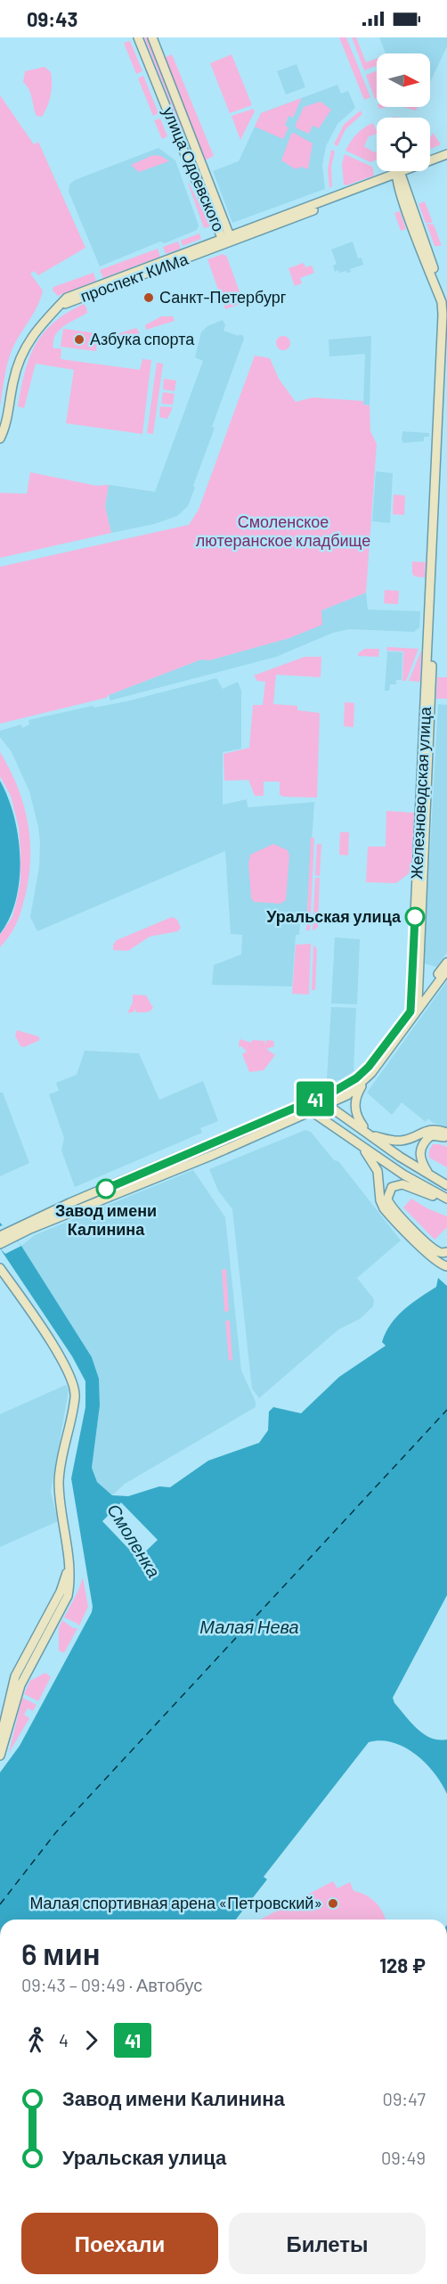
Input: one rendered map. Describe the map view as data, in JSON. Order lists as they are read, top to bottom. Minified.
{"streets":{"main road":["улица Одоевского","проспект КИМа","Железноводская улица"]},"crossings":[["улица Одоевского","проспект КИМа"],["проспект КИМа","Железноводская улица"]],"water":["Смоленка","Малая Нева"],"parks":["Смоленское лютеранское кладбище"],"places":["Санкт-Петербург","Азбука спорта","Уральская улица","Завод имени Калинина","Малая спортивная арена «Петровский»"],"lines":["bus line 41"],"north":"right","page":{"status":"09:43","on_map":"41","heading":["6 мин","09:43 – 09:49 · Автобус","128 ₽"],"legs":["4","41"],"list":[{"name":"Завод имени Калинина","value":"09:47"},{"name":"Уральская улица","value":"09:49"}],"buttons":["Поехали","Билеты"]}}
